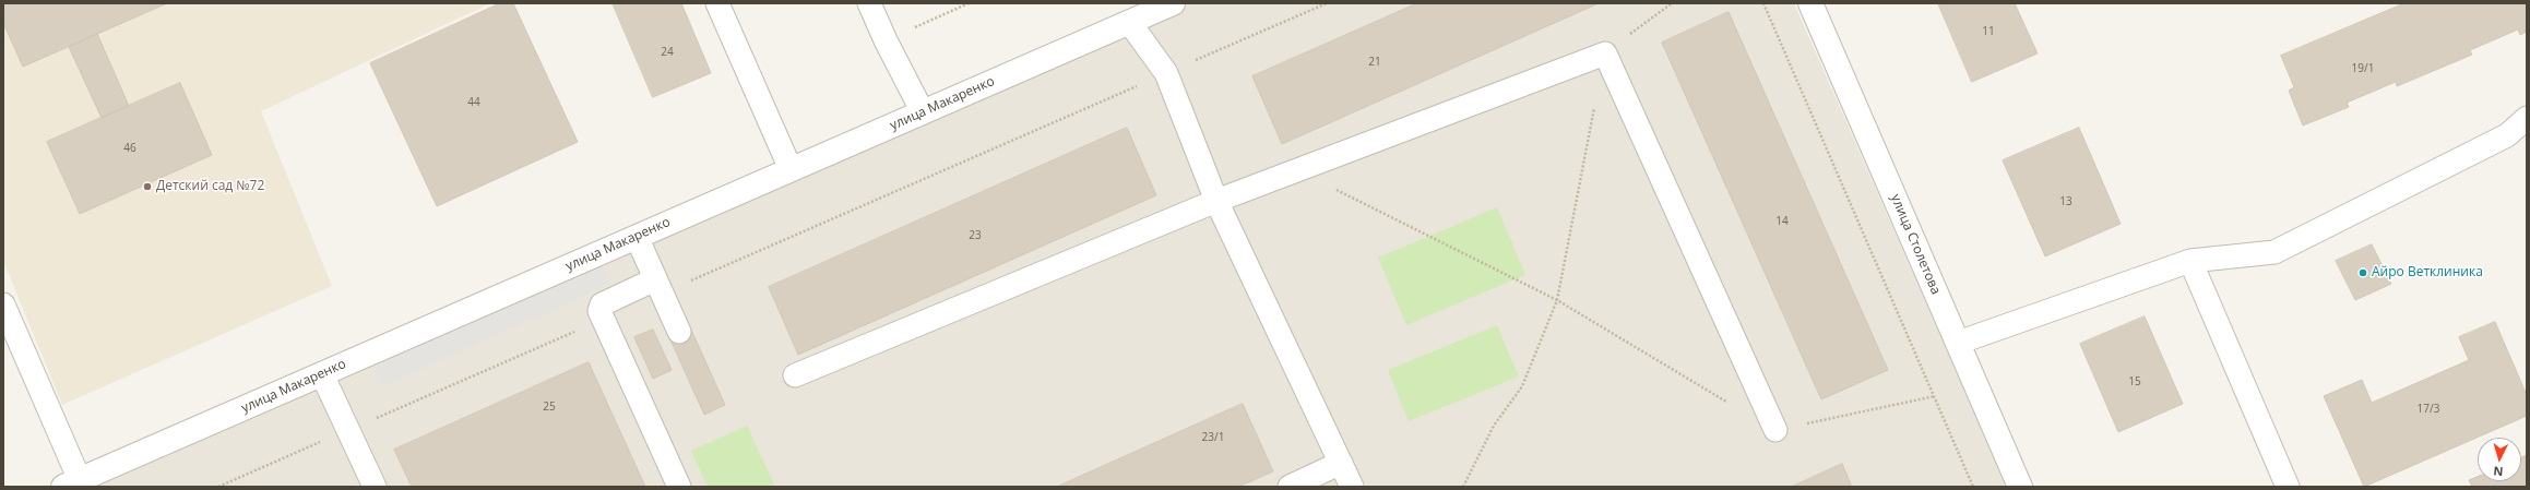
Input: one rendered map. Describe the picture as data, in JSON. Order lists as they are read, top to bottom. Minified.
{"streets":{"street":["улица Макаренко","улица Столетова"]},"places":["Детский сад №72","Айро Ветклиника"],"house_numbers":["11","24","21","19/1","44","46","13","14","23","15","25","17/3","23/1"],"north":"bottom"}
